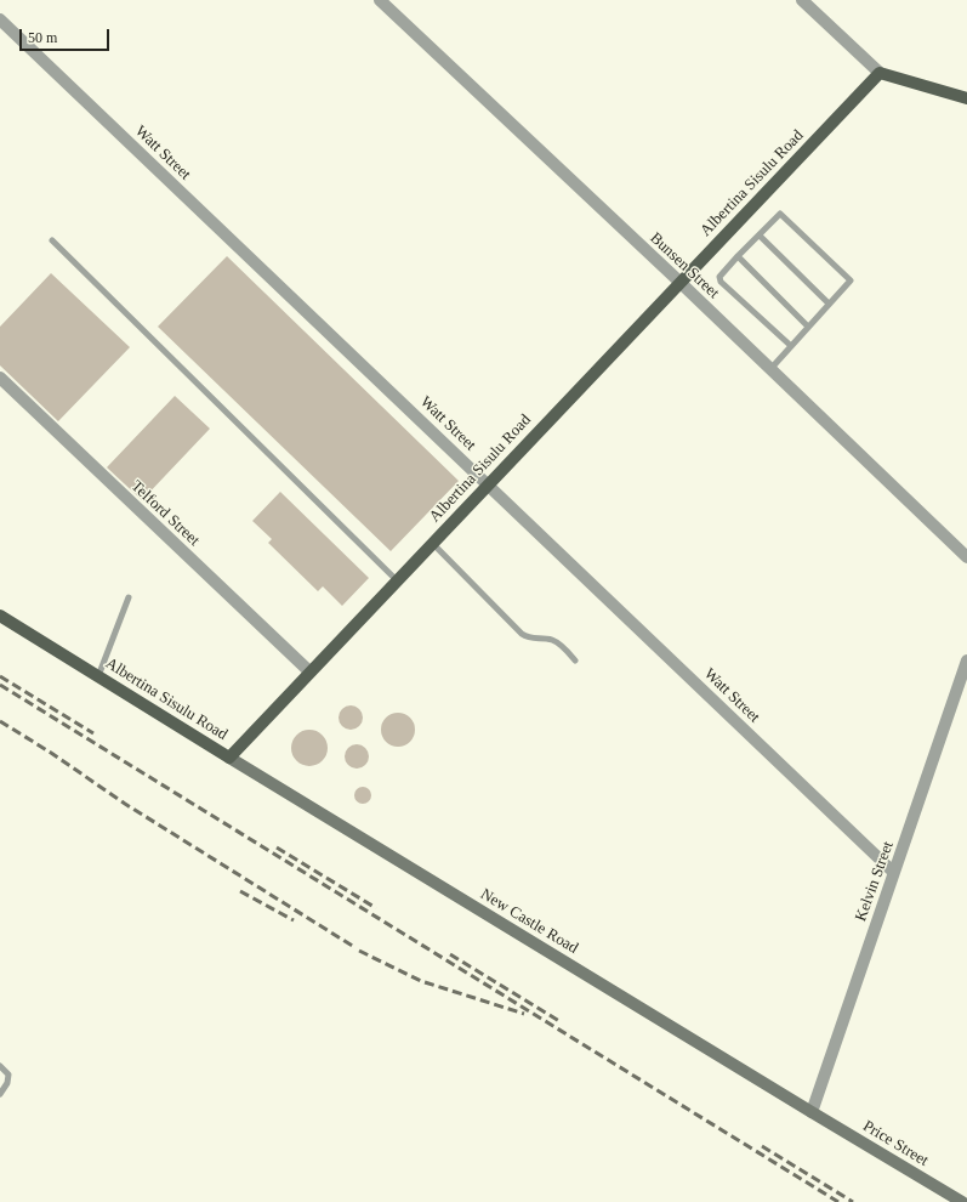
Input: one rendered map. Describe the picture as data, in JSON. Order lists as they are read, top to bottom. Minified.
{"streets":{"main road":["Albertina Sisulu Road"],"street":["Watt Street","Bunsen Street","Telford Street","Kelvin Street","New Castle Road","Price Street"]},"crossings":[["Watt Street","Albertina Sisulu Road"],["Watt Street","Kelvin Street"],["Albertina Sisulu Road","Bunsen Street"],["Albertina Sisulu Road","Telford Street"],["Albertina Sisulu Road","New Castle Road"],["Kelvin Street","New Castle Road"],["Kelvin Street","Price Street"],["New Castle Road","Price Street"]],"scale_bar":"50 m"}
